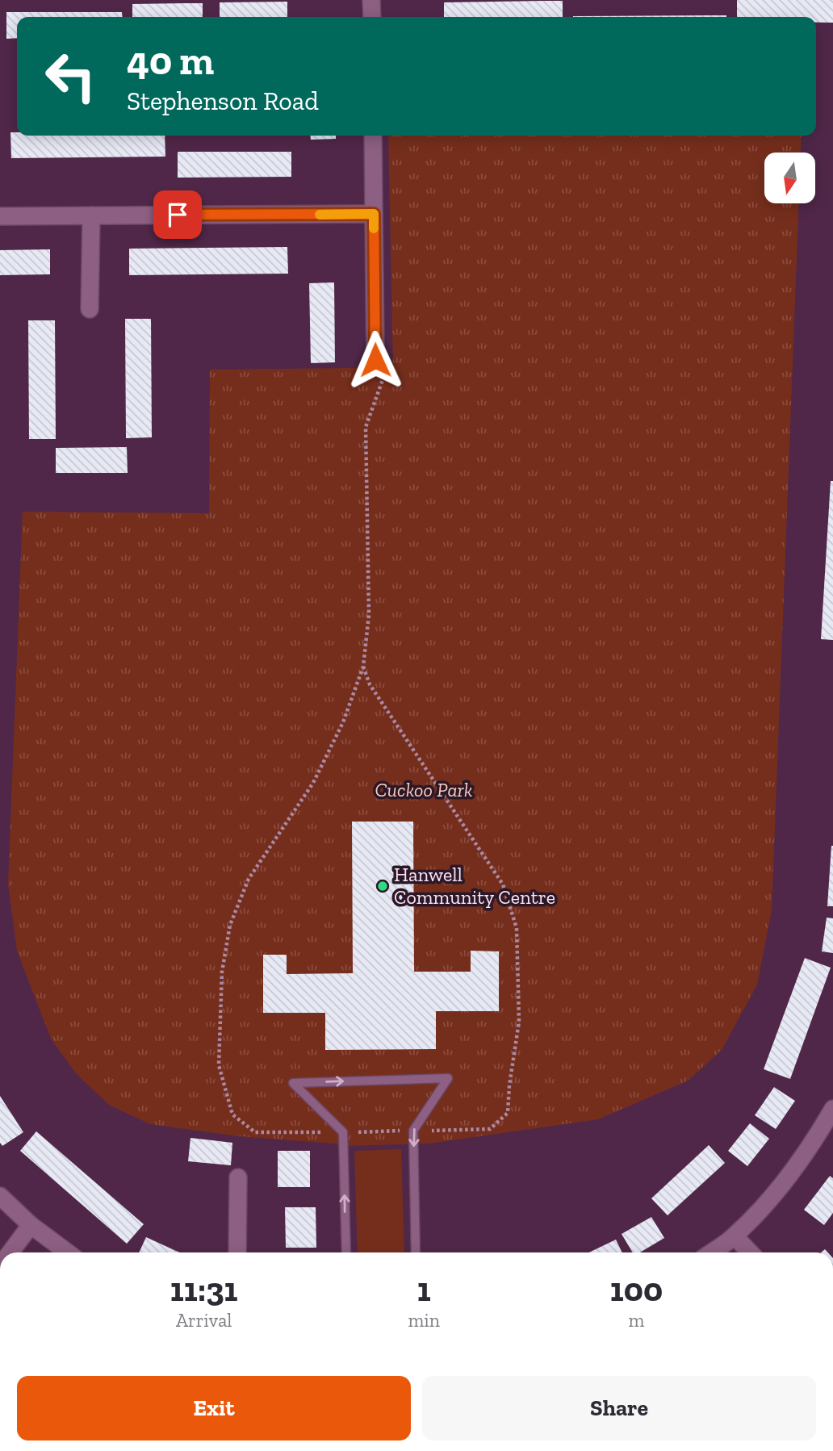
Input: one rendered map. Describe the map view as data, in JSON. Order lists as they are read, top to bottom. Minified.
{"parks":["Cuckoo Park"],"places":["Hanwell Community Centre"],"north":"bottom","page":{"turn":["40 m","Stephenson Road"],"eta":["11:31","Arrival","1","min","100","m"],"buttons":["Exit","Share"]}}
